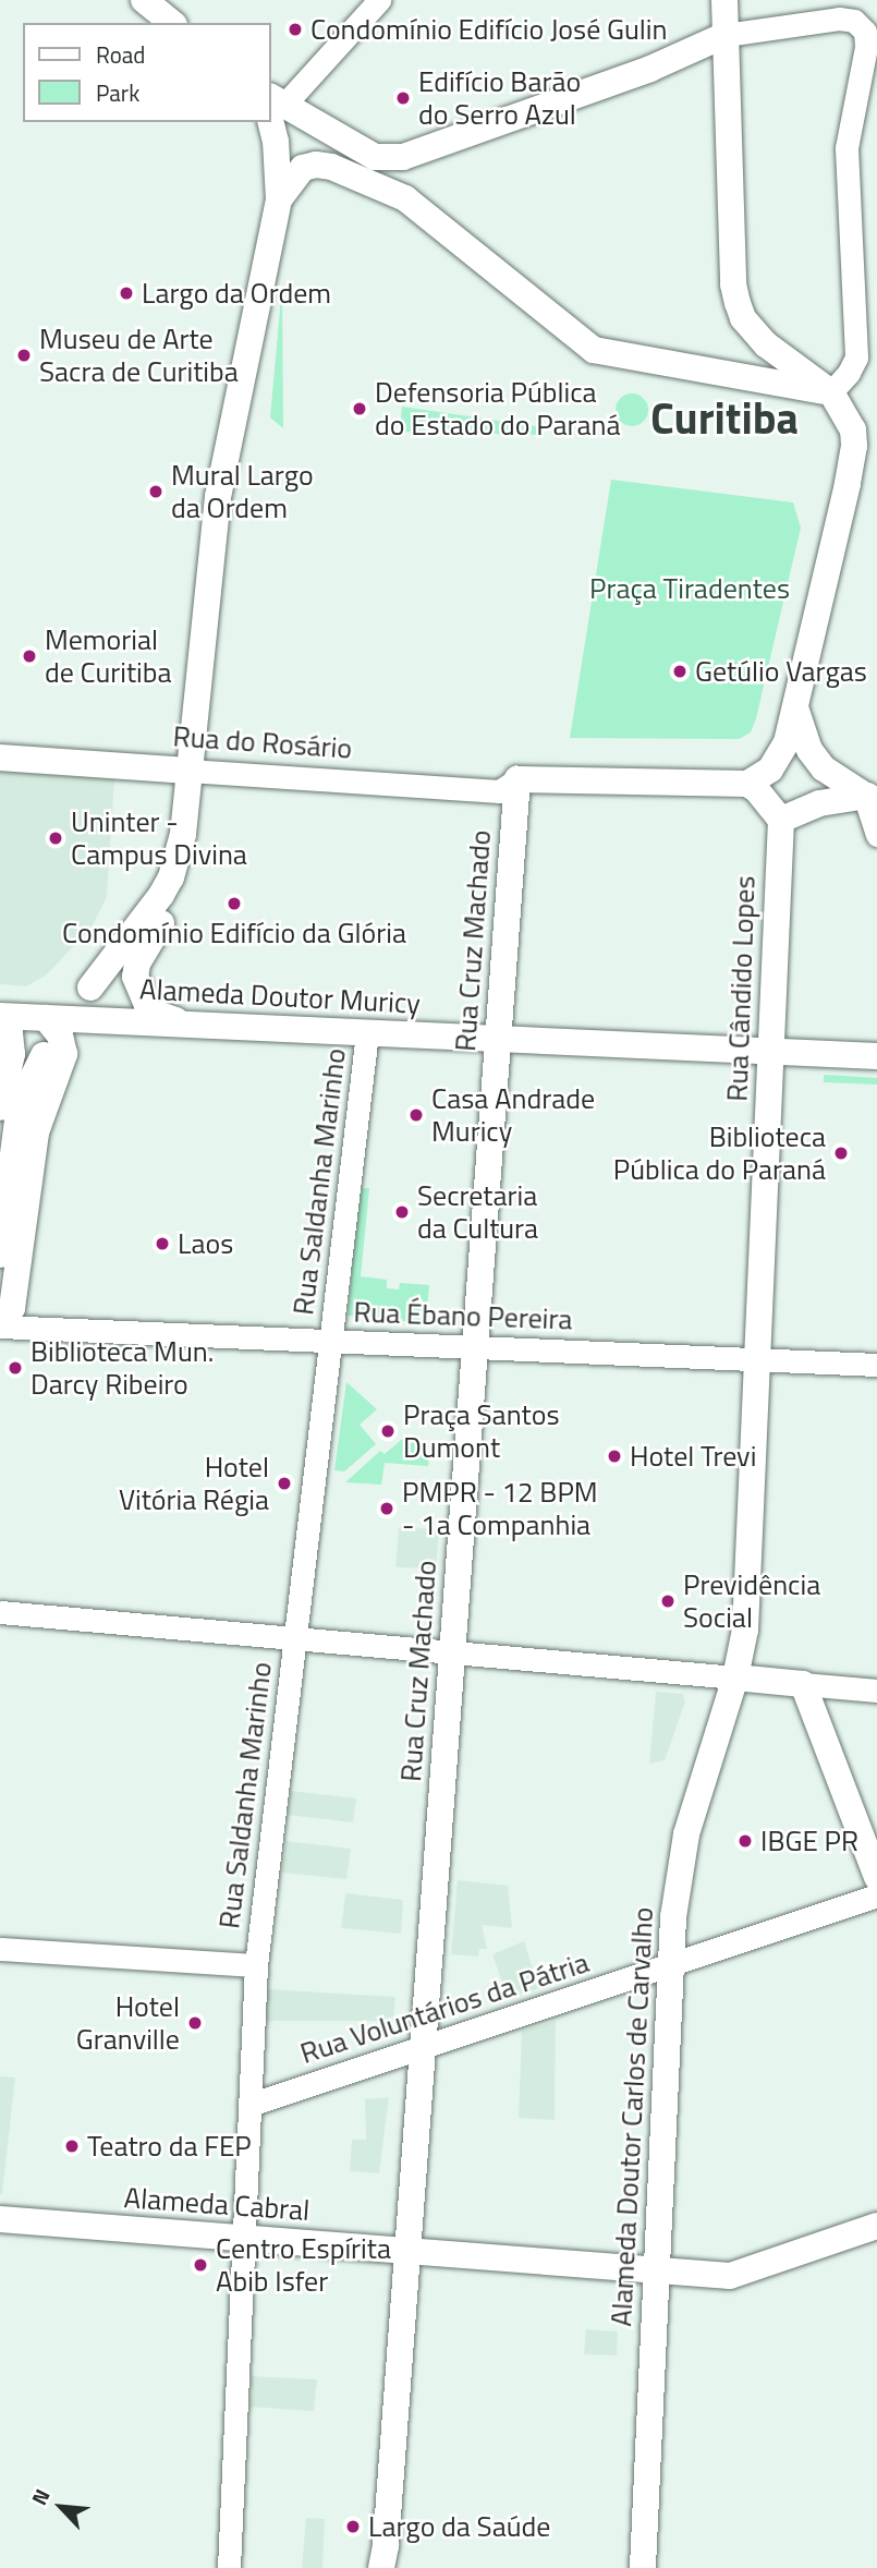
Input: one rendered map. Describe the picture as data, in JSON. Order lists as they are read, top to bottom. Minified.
{"streets":{"street":["Rua do Rosário","Rua Cruz Machado","Rua Cândido Lopes","Alameda Doutor Muricy","Rua Saldanha Marinho","Rua Ébano Pereira","Rua Voluntários da Pátria","Alameda Doutor Carlos de Carvalho","Alameda Cabral"]},"crossings":[["Rua do Rosário","Rua Cruz Machado"],["Rua Cruz Machado","Alameda Doutor Muricy"],["Rua Cruz Machado","Rua Ébano Pereira"],["Rua Cruz Machado","Rua Voluntários da Pátria"],["Rua Cruz Machado","Alameda Cabral"],["Rua Cândido Lopes","Alameda Doutor Muricy"],["Rua Cândido Lopes","Rua Ébano Pereira"],["Rua Cândido Lopes","Alameda Doutor Carlos de Carvalho"],["Alameda Doutor Muricy","Rua Saldanha Marinho"],["Rua Saldanha Marinho","Rua Ébano Pereira"],["Rua Saldanha Marinho","Rua Voluntários da Pátria"],["Rua Saldanha Marinho","Alameda Cabral"],["Rua Voluntários da Pátria","Alameda Doutor Carlos de Carvalho"],["Alameda Doutor Carlos de Carvalho","Alameda Cabral"]],"districts":["Curitiba"],"parks":["Praça Tiradentes"],"places":["Condomínio Edifício José Gulin","Edifício Barão do Serro Azul","Largo da Ordem","Museu de Arte Sacra de Curitiba","Defensoria Pública do Estado do Paraná","Mural Largo da Ordem","Memorial de Curitiba","Getúlio Vargas","Uninter - Campus Divina","Condomínio Edifício da Glória","Casa Andrade Muricy","Biblioteca Pública do Paraná","Secretaria da Cultura","Laos","Biblioteca Mun. Darcy Ribeiro","Praça Santos Dumont","Hotel Trevi","Hotel Vitória Régia","PMPR - 12 BPM - 1a Companhia","Previdência Social","IBGE PR","Hotel Granville","Teatro da FEP","Centro Espírita Abib Isfer","Largo da Saúde"],"legend":["Road","Park"],"north":"top left"}
